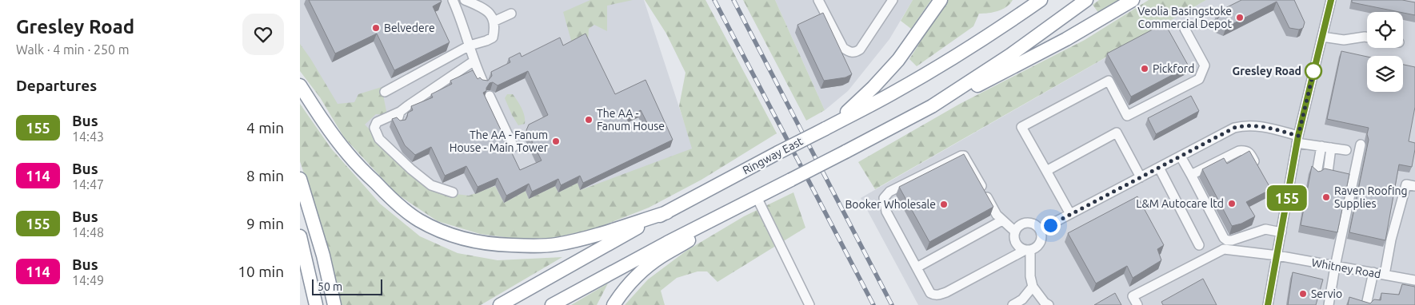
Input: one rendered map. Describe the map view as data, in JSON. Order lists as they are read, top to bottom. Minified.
{"streets":{"highway":["Ringway East"],"street":["Whitney Road"]},"places":["Veolia Basingstoke Commercial Depot","Belvedere","Pickford","Gresley Road","The AA - Fanum House","The AA - Fanum House - Main Tower","Raven Roofing Supplies","L&M Autocare ltd","Booker Wholesale","Servio"],"lines":["bus line 155"],"scale_bar":"50 m","page":{"heading":[["Gresley Road","Walk · 4 min · 250 m"],"Departures"],"on_map":"155","list":[{"mark":"155","name":"Bus","note":"14:43","value":"4 min"},{"mark":"114","name":"Bus","note":"14:47","value":"8 min"},{"mark":"155","name":"Bus","note":"14:48","value":"9 min"},{"mark":"114","name":"Bus","note":"14:49","value":"10 min"}],"scale":"50 m"}}
